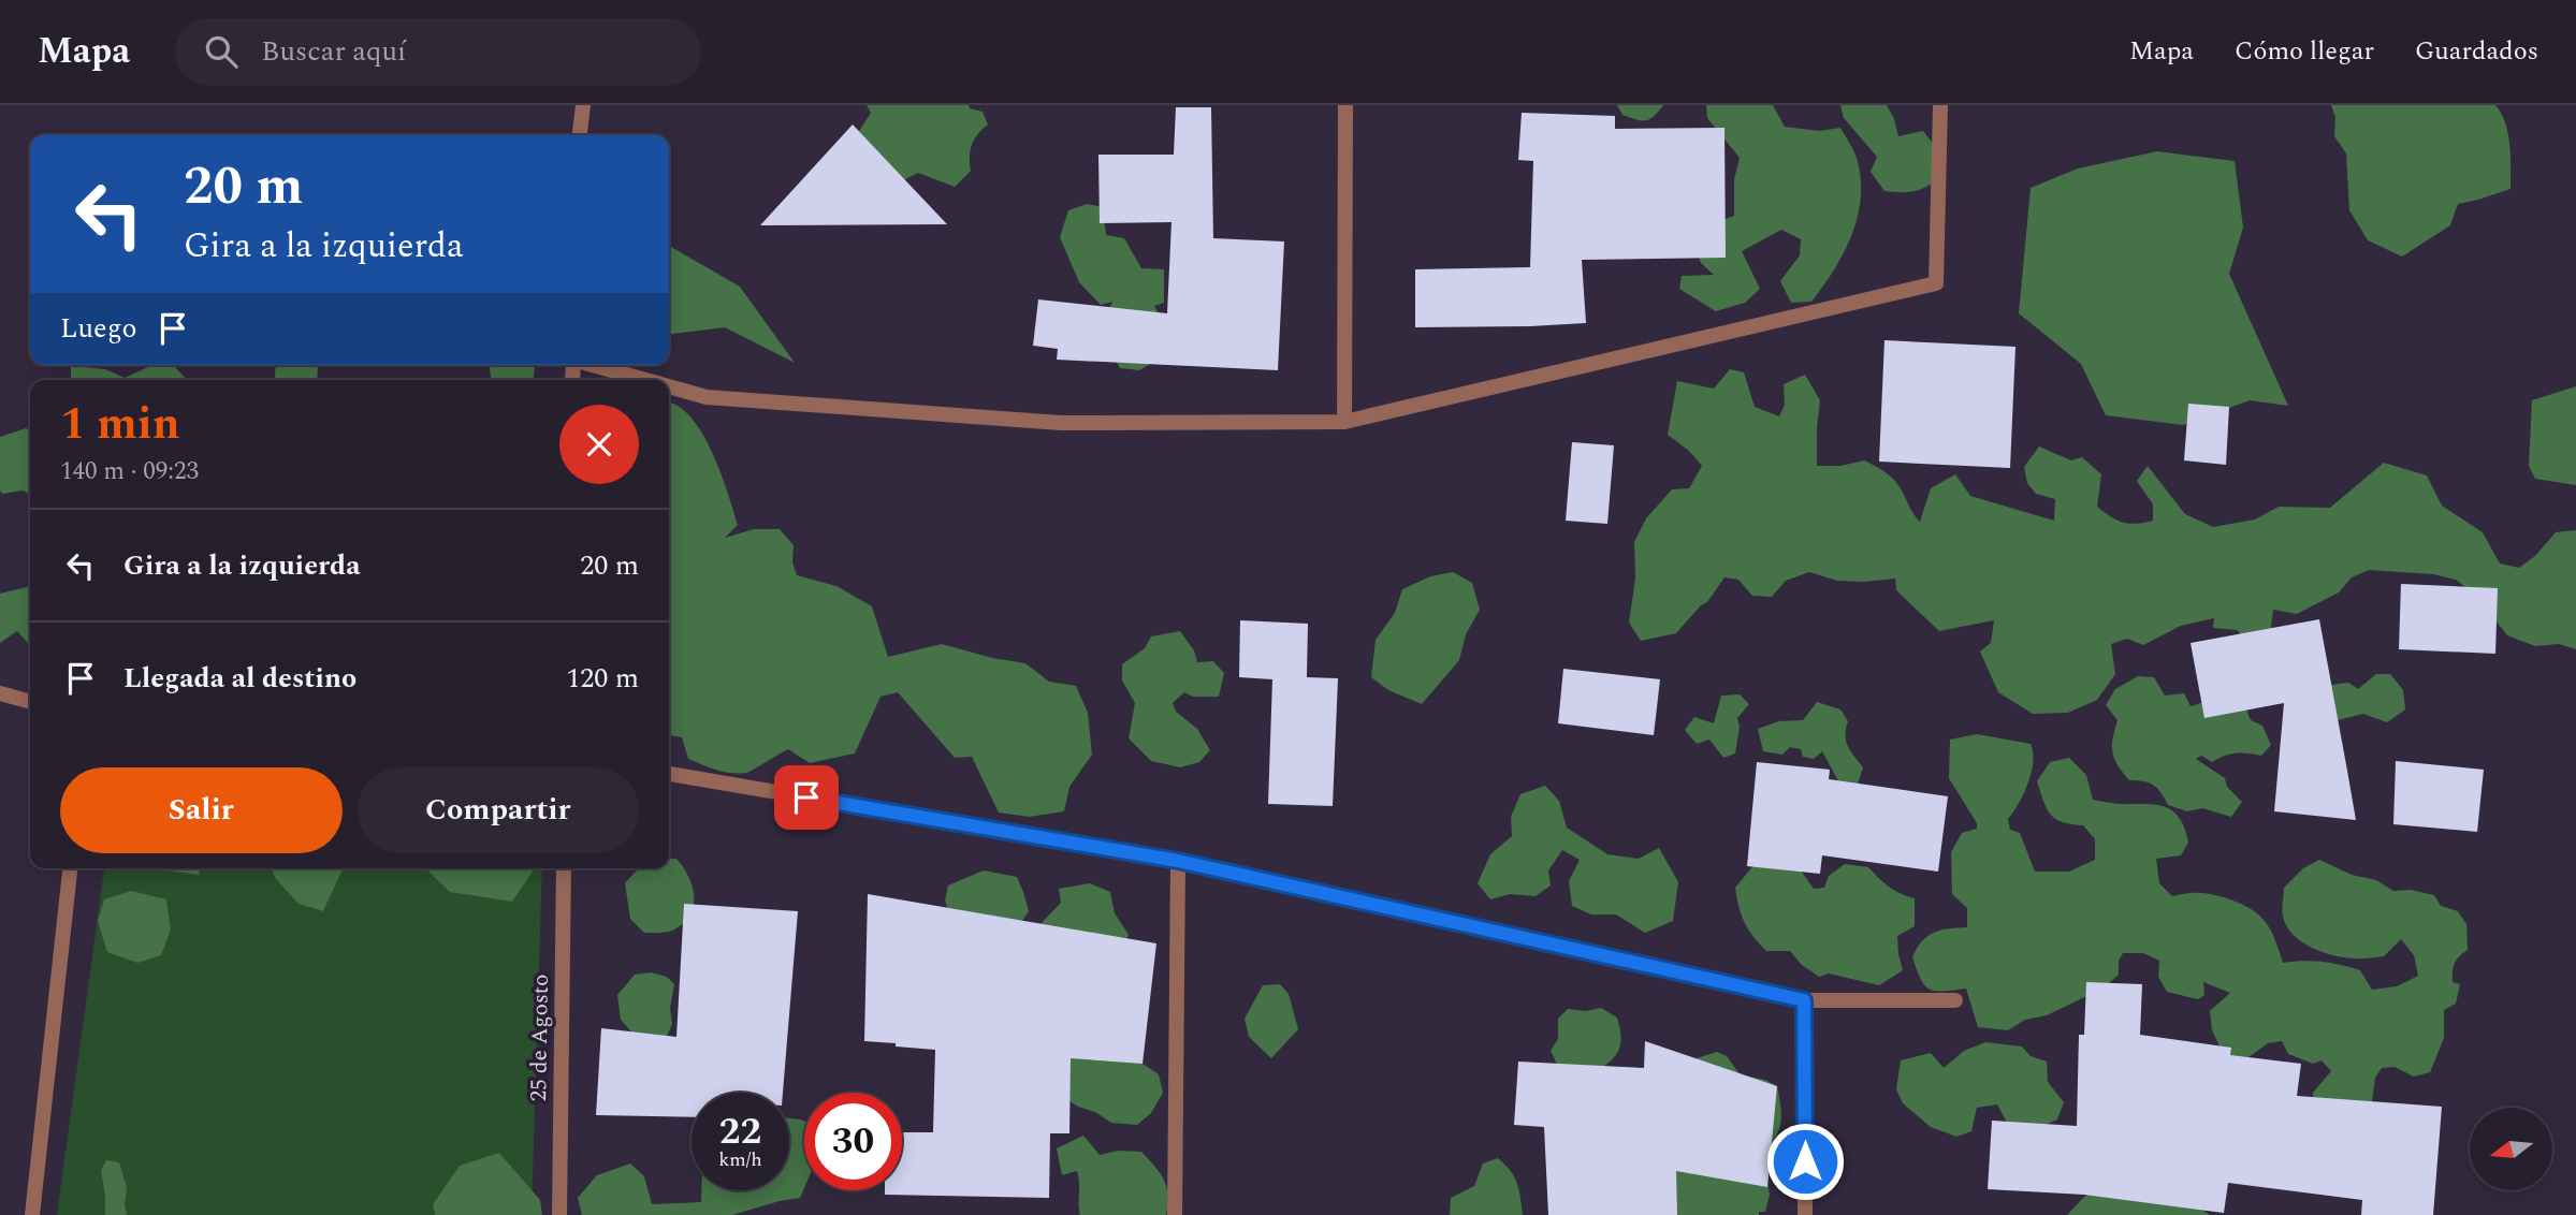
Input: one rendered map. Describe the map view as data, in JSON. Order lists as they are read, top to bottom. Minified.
{"streets":{"street":["25 de Agosto"]},"north":"left","page":{"header":"Mapa","search":"Buscar aquí","nav":["Mapa","Cómo llegar","Guardados"],"turn":["20 m","Gira a la izquierda"],"then":"Luego","heading":["1 min","140 m · 09:23"],"list":[{"name":"Gira a la izquierda","value":"20 m"},{"name":"Llegada al destino","value":"120 m"}],"buttons":["Salir","Compartir"],"speed":"22 km/h","limit":"30"}}
